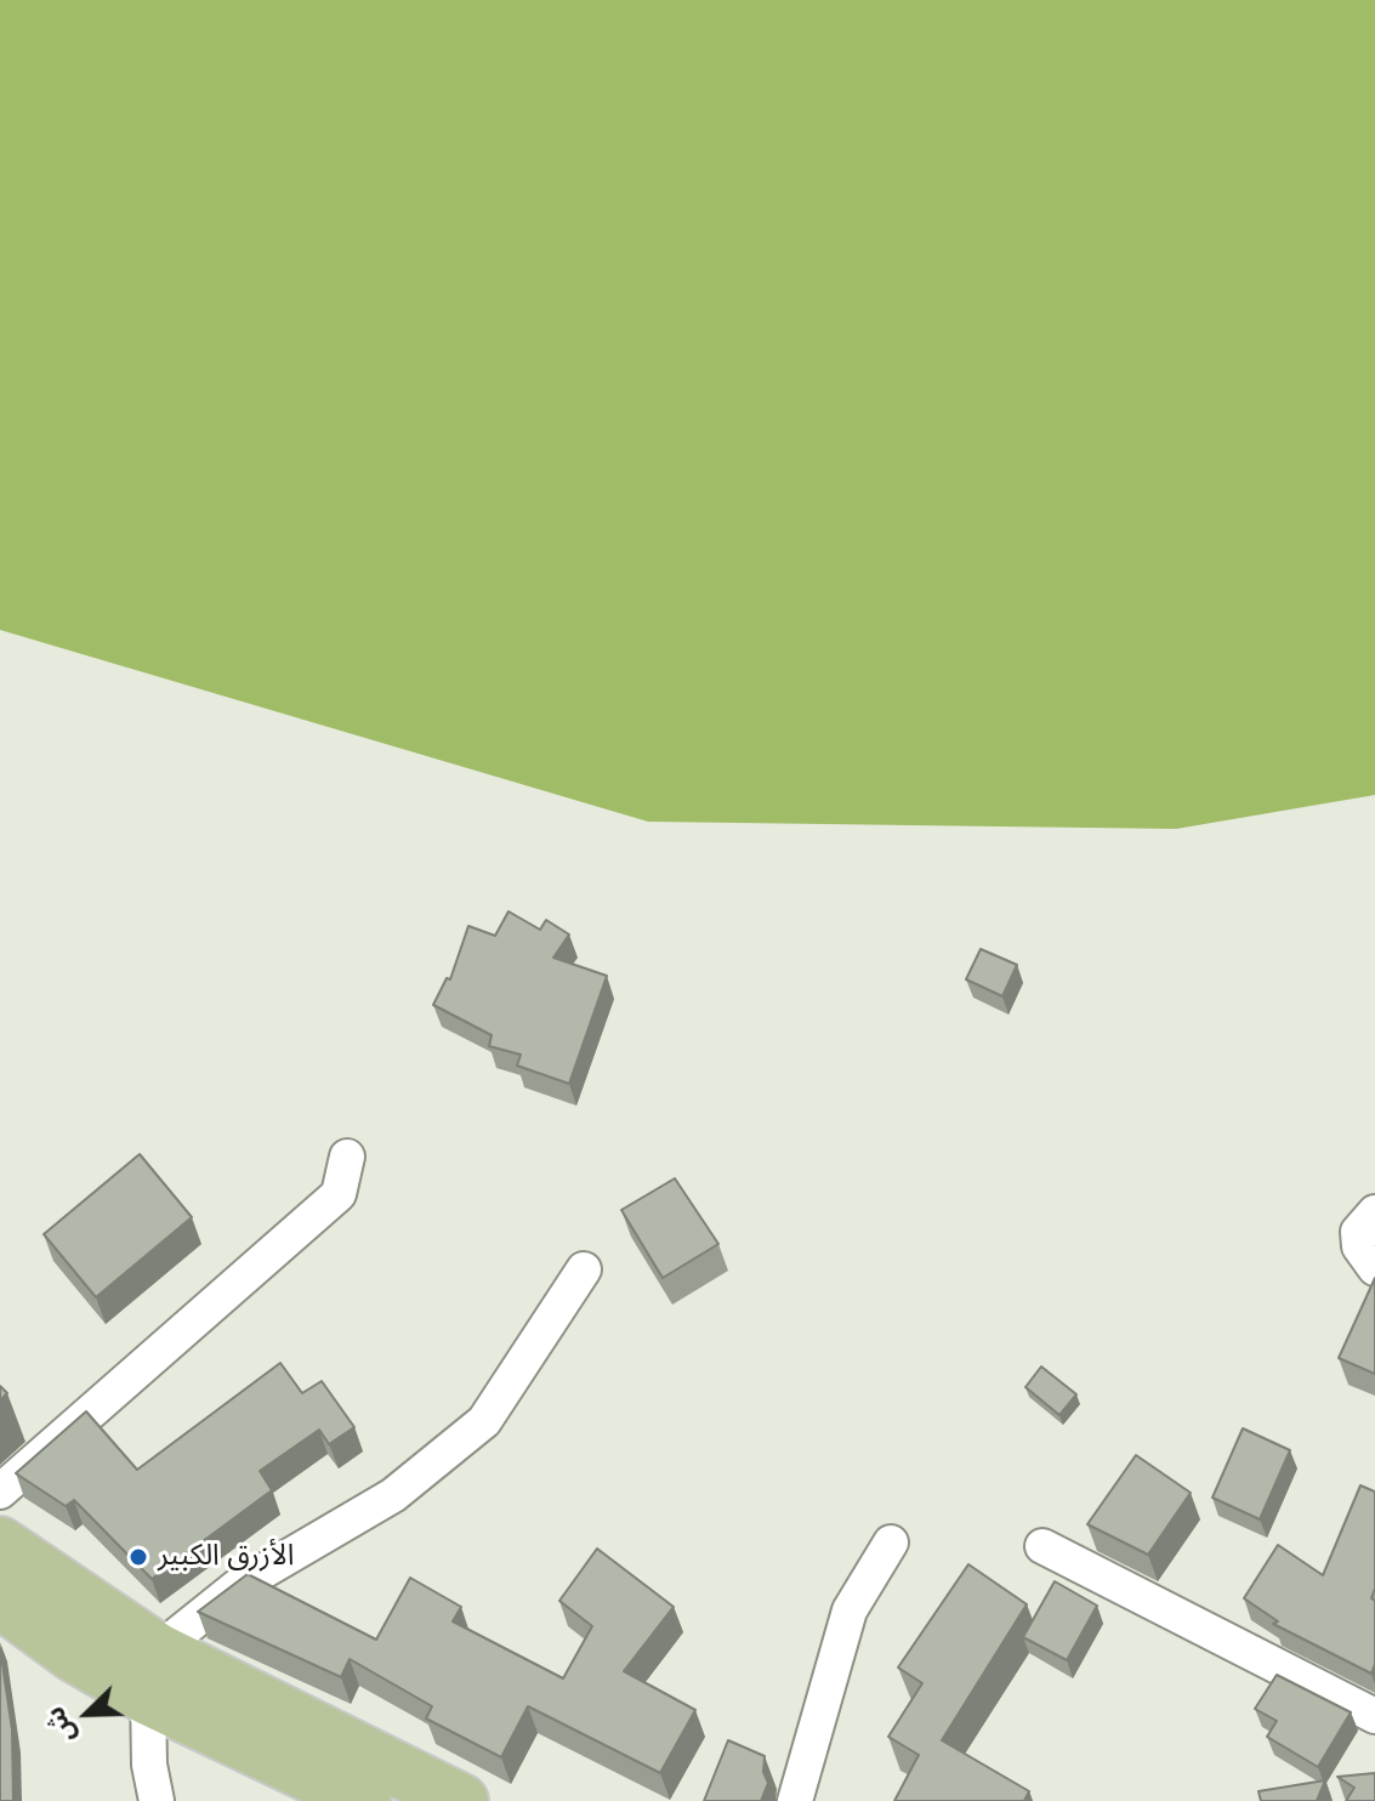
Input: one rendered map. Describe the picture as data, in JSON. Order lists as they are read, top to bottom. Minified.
{"places":["الأزرق الكبير"],"north":"bottom left"}
